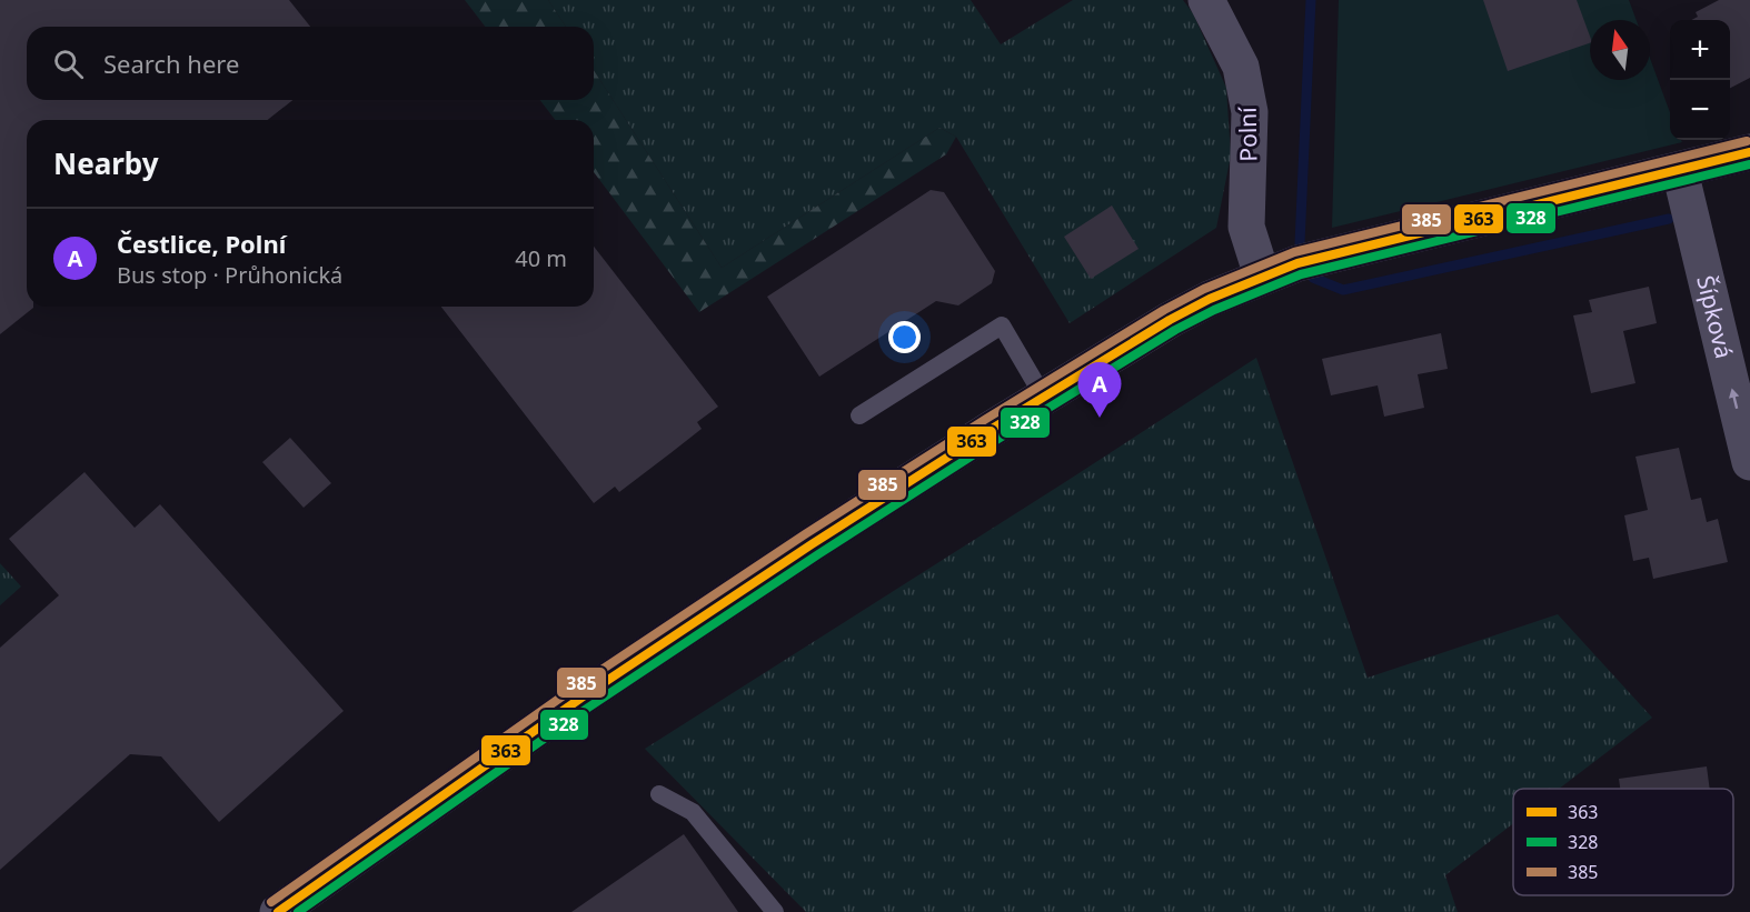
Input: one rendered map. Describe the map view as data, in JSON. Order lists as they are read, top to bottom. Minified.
{"streets":{"street":["Polní","Šípková"]},"one_way":["Šípková"],"lines":["transit line 385","transit line 363","transit line 328"],"legend":["363","328","385"],"north":"top","page":{"map_buttons":["+","−"],"search":"Search here","heading":"Nearby","list":[{"mark":"A","name":"Čestlice, Polní","note":"Bus stop · Průhonická","value":"40 m"}],"pins":"A"}}
